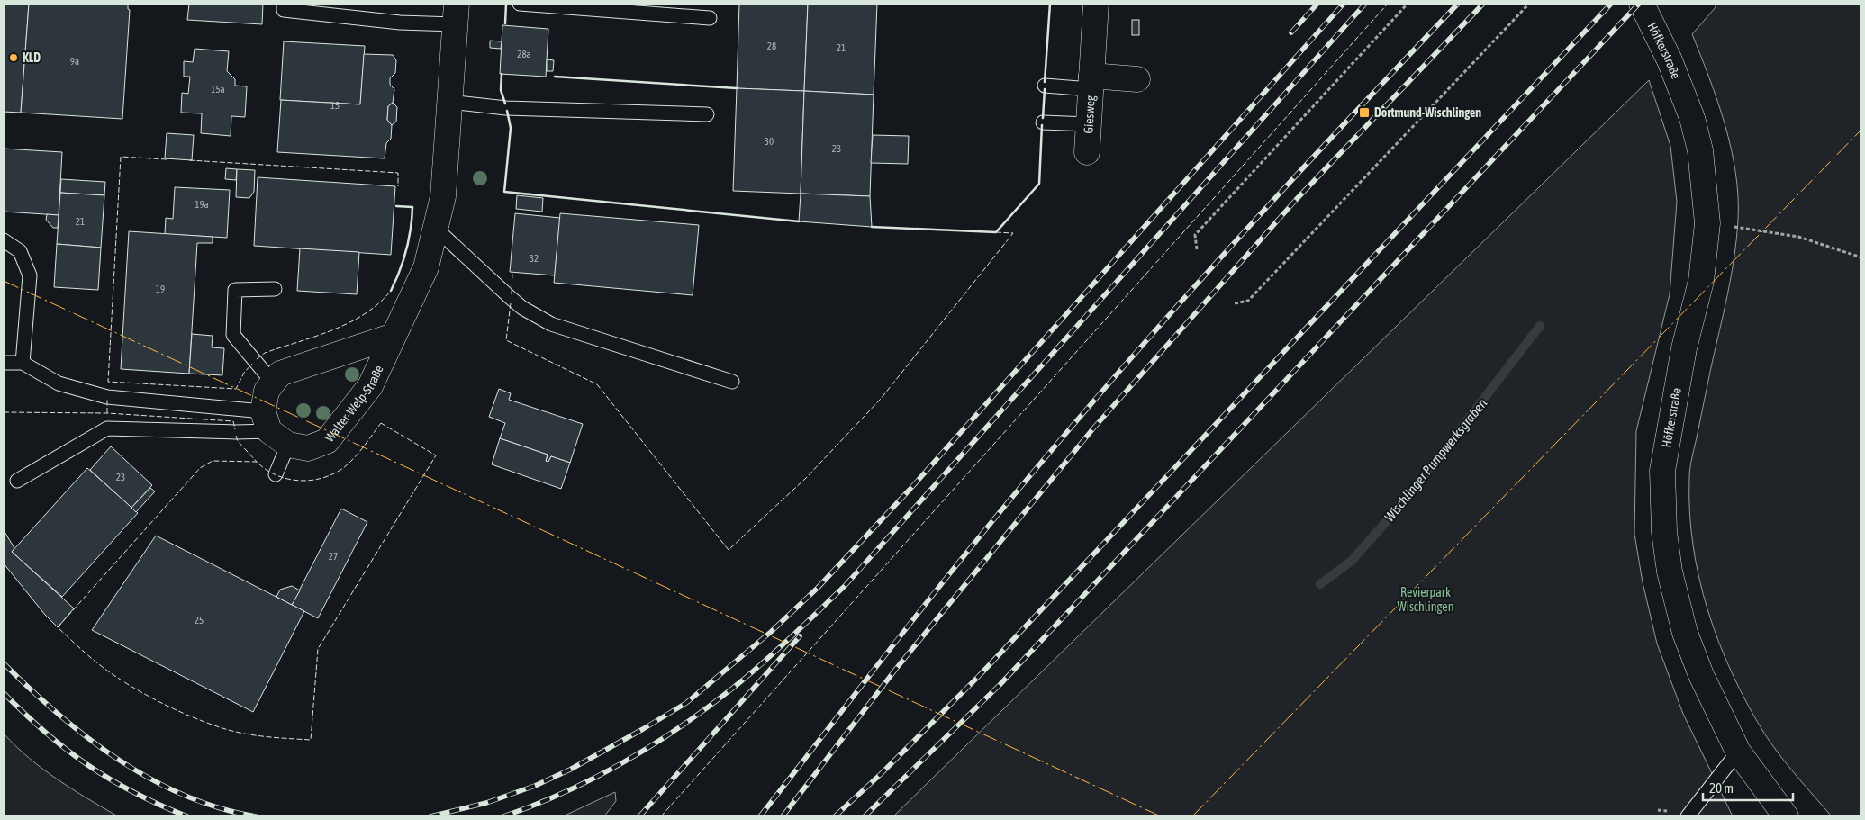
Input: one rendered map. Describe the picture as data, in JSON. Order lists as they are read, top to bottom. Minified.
{"streets":{"street":["Höfkerstraße","Giesweg","Walter-Welp-Straße"]},"water":["Wischlinger Pumpwerksgraben"],"parks":["Revierpark Wischlingen"],"places":{"other":["KLD"],"transit":["Dortmund-Wischlingen"]},"house_numbers":["28","21","28a","9a","15a","15","30","23","19a","21","32","19","23","27","25"],"scale_bar":"20 m"}
